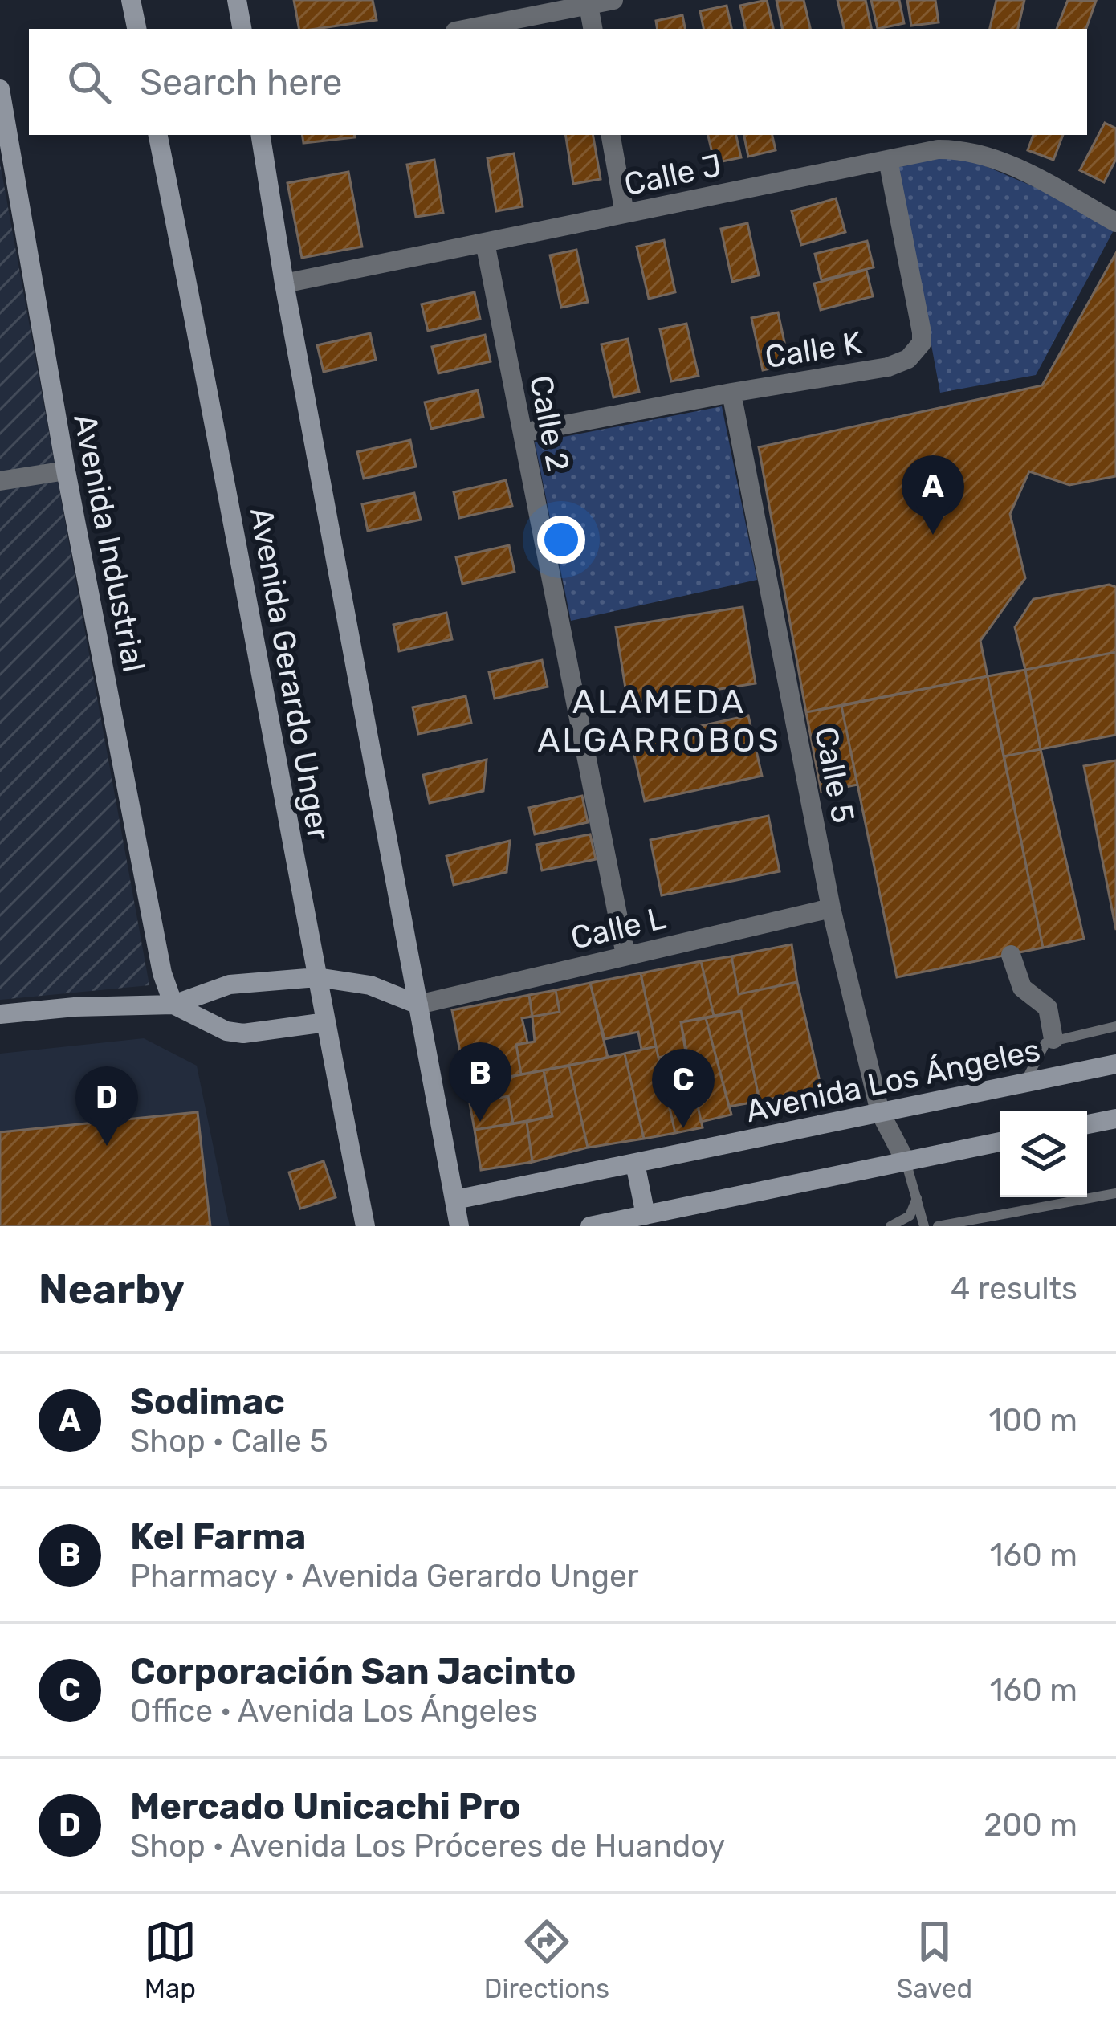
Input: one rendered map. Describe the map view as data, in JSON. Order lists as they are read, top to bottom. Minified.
{"streets":{"main road":["Avenida Industrial","Avenida Gerardo Unger","Avenida Los Ángeles"],"street":["Calle J","Calle K","Calle 2","Calle 5","Calle L"]},"crossings":[["Calle J","Calle K"],["Calle J","Calle 2"],["Calle J","Avenida Gerardo Unger"],["Calle K","Calle 2"],["Calle K","Calle 5"],["Calle 2","Calle L"],["Avenida Gerardo Unger","Calle L"],["Avenida Gerardo Unger","Avenida Los Ángeles"],["Calle 5","Calle L"],["Calle 5","Avenida Los Ángeles"]],"districts":["ALAMEDA ALGARROBOS"],"page":{"search":"Search here","pins":["A","B","C","D"],"heading":["Nearby","4 results"],"list":[{"mark":"A","name":"Sodimac","note":"Shop · Calle 5","value":"100 m"},{"mark":"B","name":"Kel Farma","note":"Pharmacy · Avenida Gerardo Unger","value":"160 m"},{"mark":"C","name":"Corporación San Jacinto","note":"Office · Avenida Los Ángeles","value":"160 m"},{"mark":"D","name":"Mercado Unicachi Pro","note":"Shop · Avenida Los Próceres de Huandoy","value":"200 m"}],"nav":["Map","Directions","Saved"]}}
